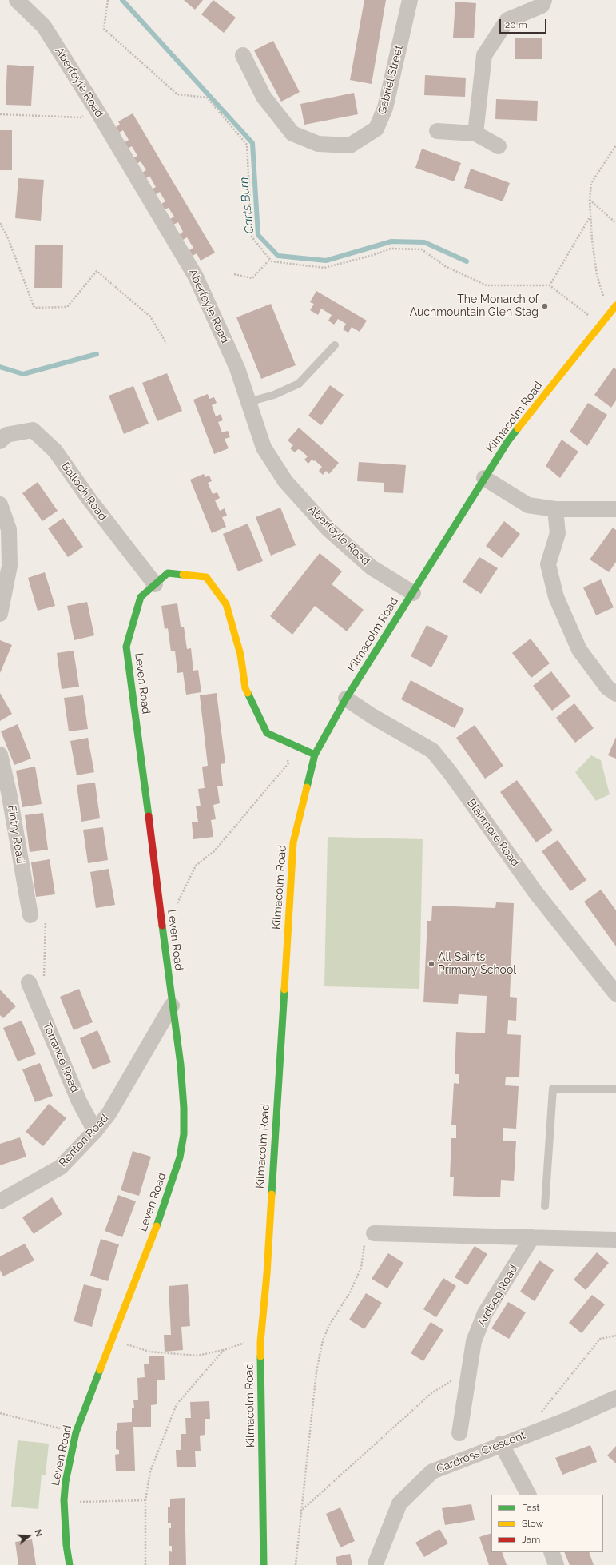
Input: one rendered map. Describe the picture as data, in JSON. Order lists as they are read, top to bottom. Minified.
{"streets":{"main road":["Kilmacolm Road","Leven Road"],"street":["Gabriel Street","Aberfoyle Road","Balloch Road","Blairmore Road","Fintry Road","Torrance Road","Renton Road","Ardbeg Road","Cardross Crescent"]},"crossings":[["Aberfoyle Road","Kilmacolm Road"],["Kilmacolm Road","Leven Road"],["Kilmacolm Road","Blairmore Road"],["Balloch Road","Leven Road"],["Leven Road","Renton Road"],["Torrance Road","Renton Road"]],"water":["Carts Burn"],"places":["The Monarch of Auchmountain Glen Stag","All Saints Primary School"],"legend":["Fast","Slow","Jam"],"scale_bar":"20 m","north":"right"}
